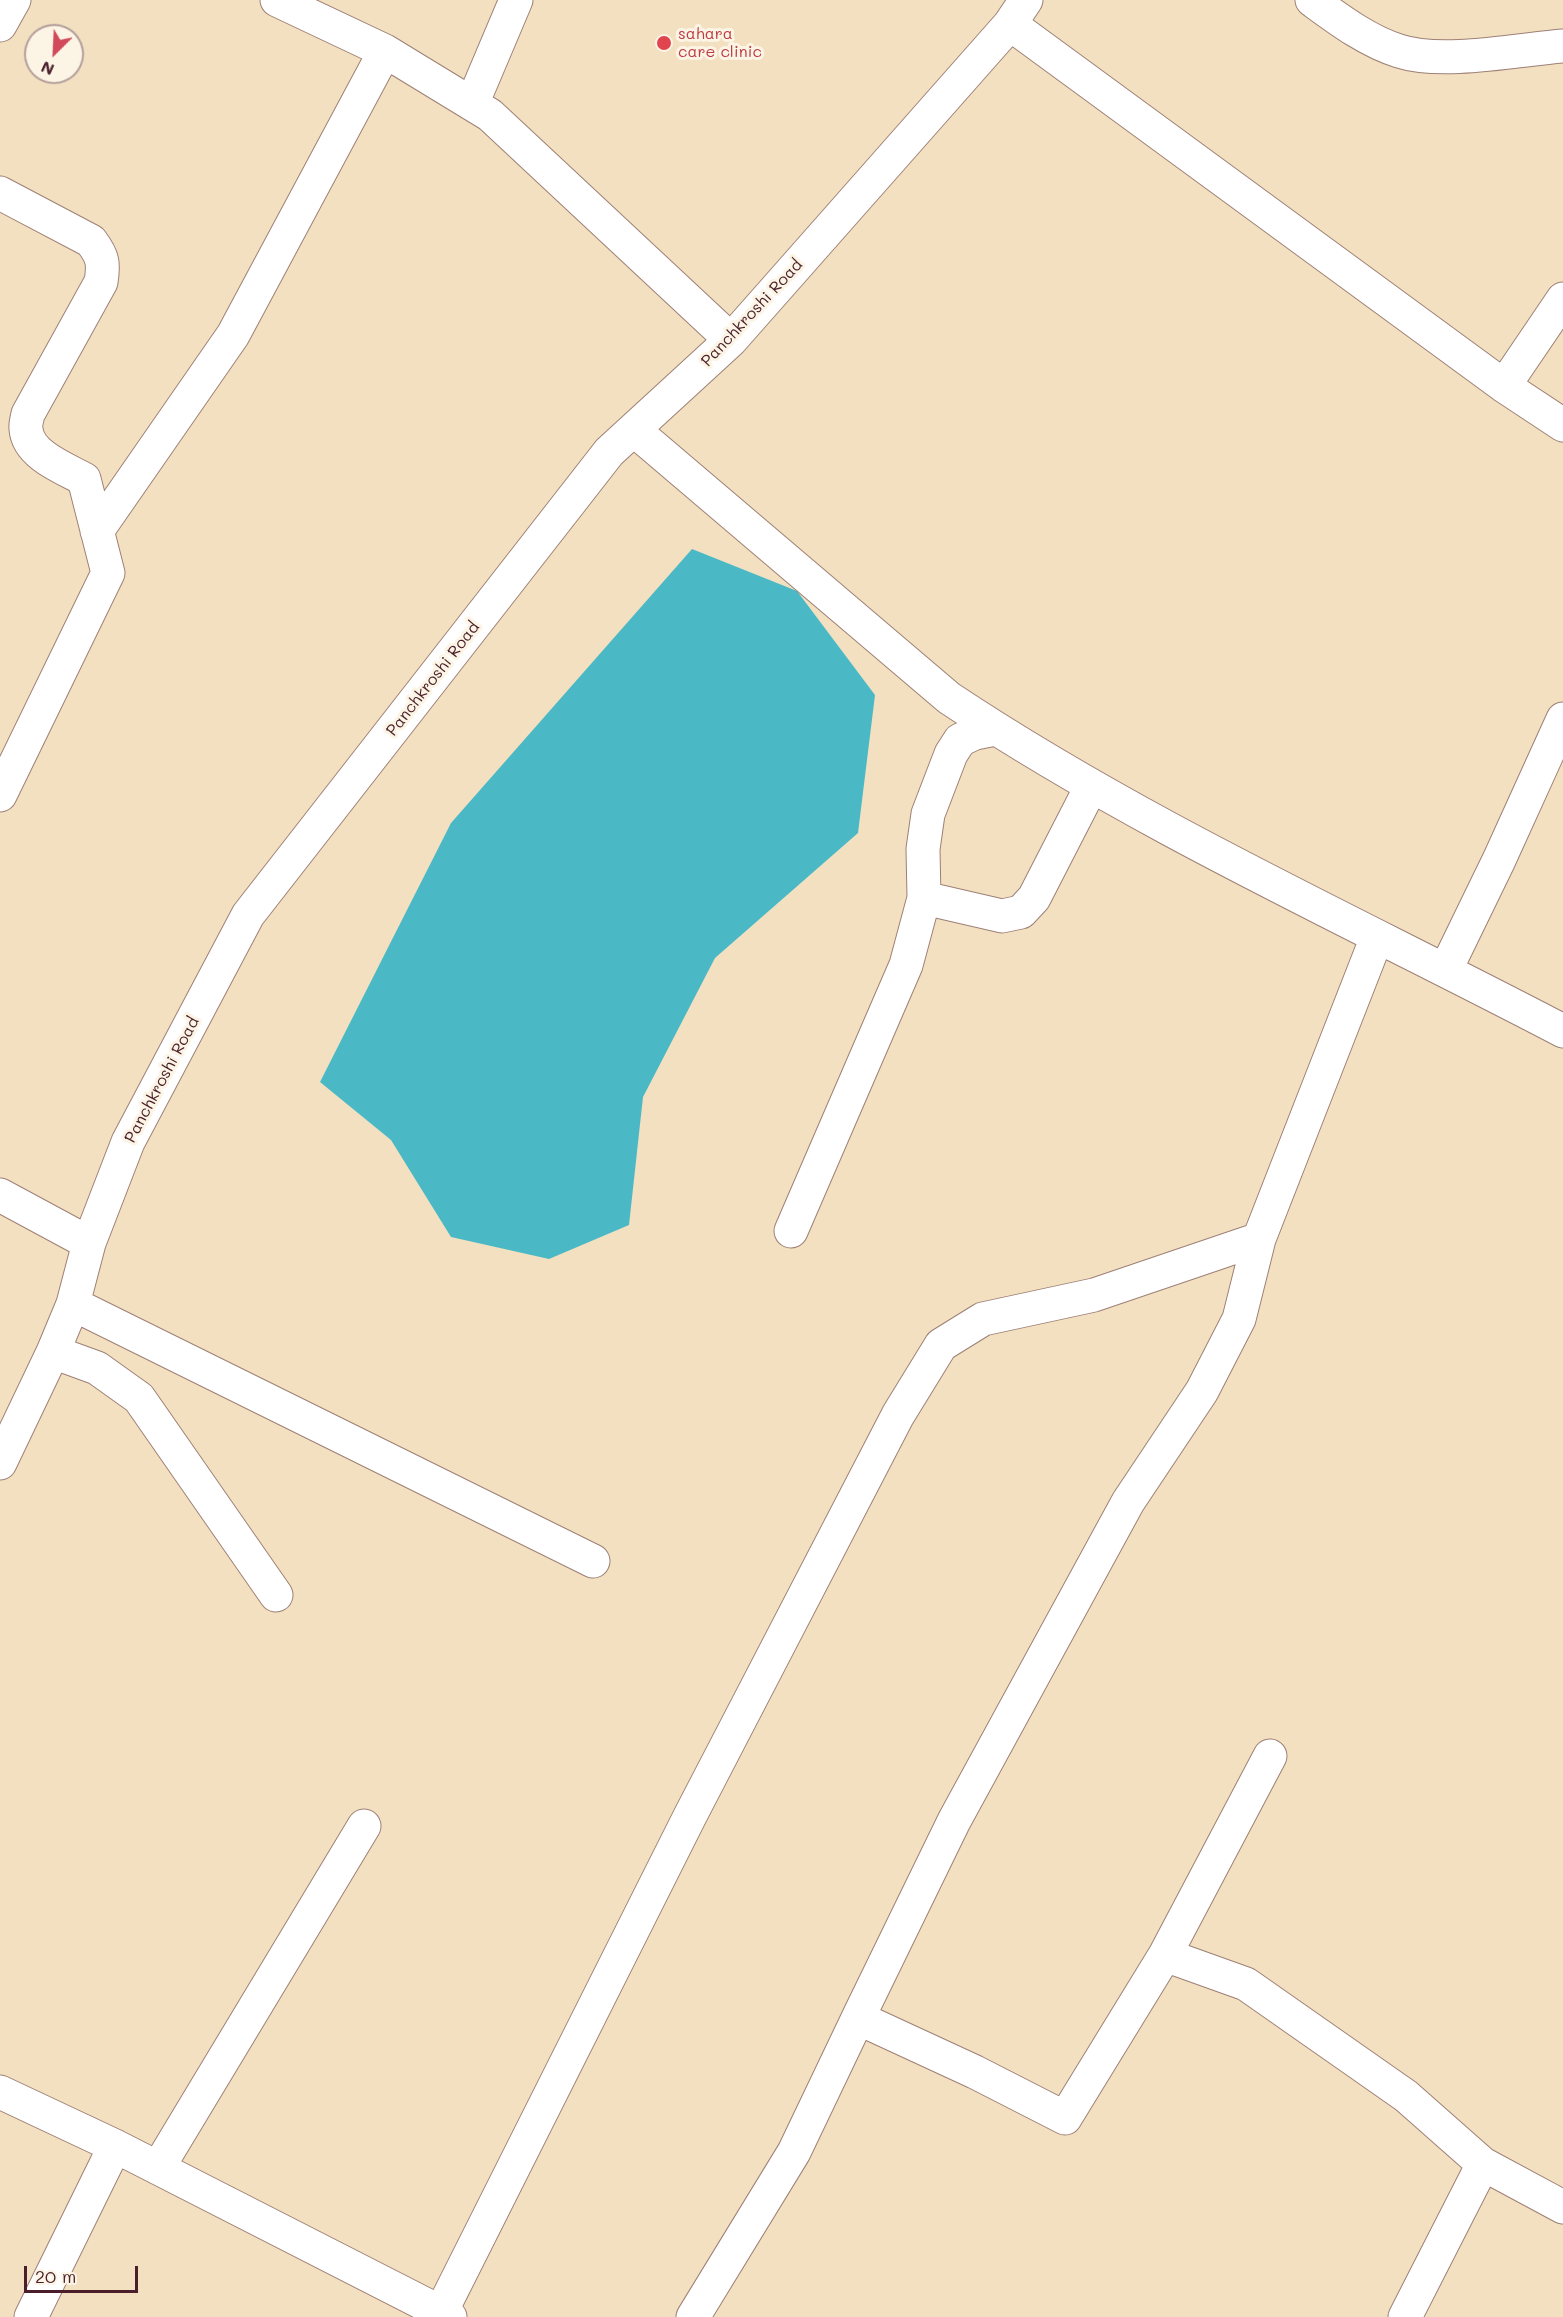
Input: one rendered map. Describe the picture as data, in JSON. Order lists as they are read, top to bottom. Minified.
{"streets":{"street":["Panchkroshi Road"]},"places":["sahara care clinic"],"scale_bar":"20 m","north":"bottom left"}
